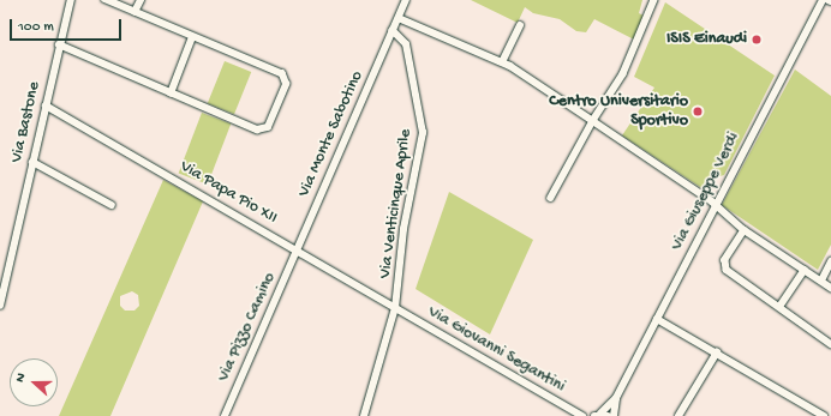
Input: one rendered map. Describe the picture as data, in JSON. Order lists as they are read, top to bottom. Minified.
{"streets":{"street":["Via Bastone","Via Monte Sabotino","Via Giuseppe Verdi","Via Papa Pio XII","Via Venticinque Aprile","Via Pizzo Camino","Via Giovanni Segantini"]},"crossings":[["Via Bastone","Via Papa Pio XII"],["Via Monte Sabotino","Via Papa Pio XII"],["Via Monte Sabotino","Via Venticinque Aprile"],["Via Monte Sabotino","Via Pizzo Camino"],["Via Papa Pio XII","Via Venticinque Aprile"],["Via Papa Pio XII","Via Pizzo Camino"],["Via Papa Pio XII","Via Giovanni Segantini"],["Via Venticinque Aprile","Via Giovanni Segantini"]],"places":["ISIS Einaudi","Centro Universitario Sportivo"],"scale_bar":"100 m","north":"left"}
